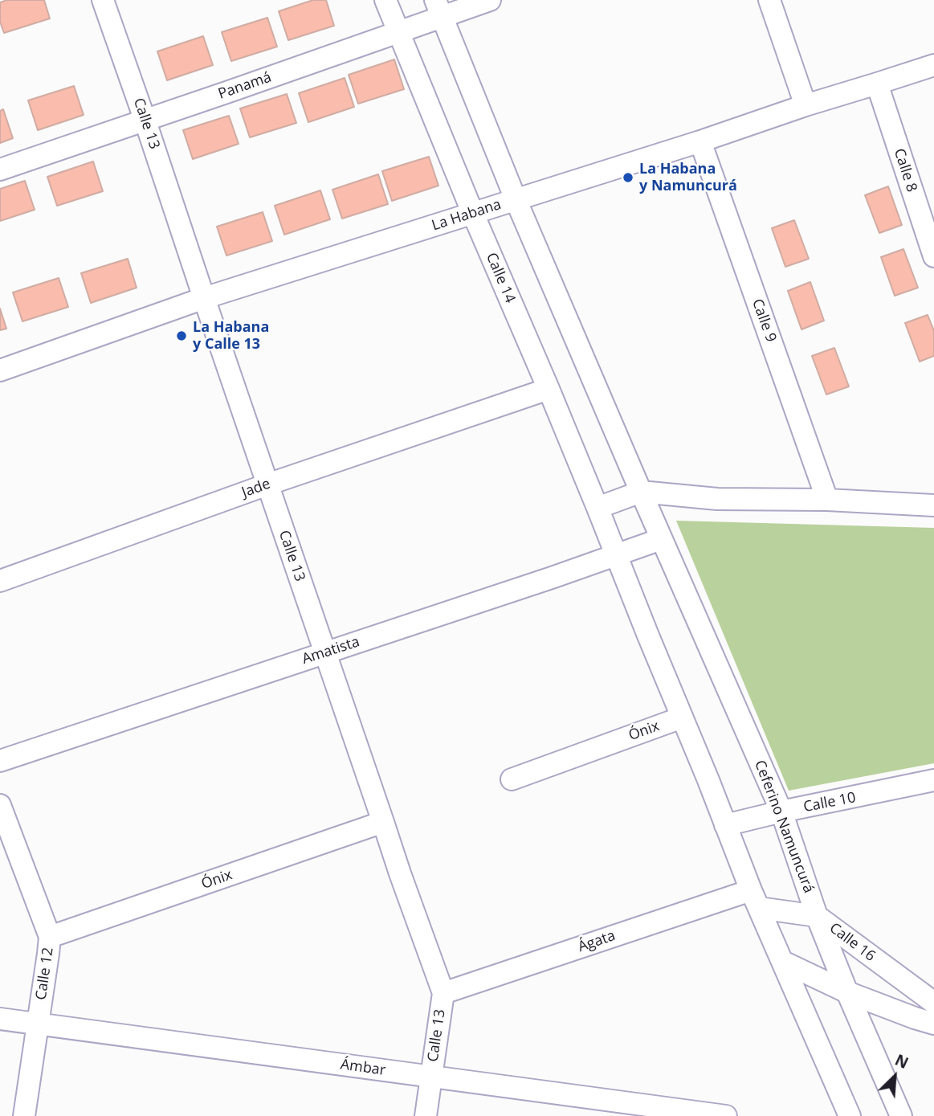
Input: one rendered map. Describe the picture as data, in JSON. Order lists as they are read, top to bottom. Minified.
{"streets":{"street":["Panamá","Calle 13","Calle 8","La Habana","Calle 14","Calle 9","Jade","Amatista","Ónix","Calle 10","Ceferino Namuncurá","Ágata","Calle 16","Calle 12","Ámbar"]},"crossings":[["Panamá","Calle 13"],["Panamá","Calle 14"],["Calle 13","La Habana"],["Calle 13","Jade"],["Calle 13","Amatista"],["Calle 13","Ónix"],["Calle 13","Ágata"],["Calle 13","Ámbar"],["Calle 8","La Habana"],["La Habana","Calle 14"],["La Habana","Calle 9"],["Calle 14","Jade"],["Calle 14","Amatista"],["Amatista","Ceferino Namuncurá"],["Ónix","Calle 12"],["Calle 10","Ceferino Namuncurá"],["Ceferino Namuncurá","Calle 16"],["Ágata","Calle 16"],["Calle 12","Ámbar"]],"places":["La Habana y Namuncurá","La Habana y Calle 13"],"north":"top right"}
